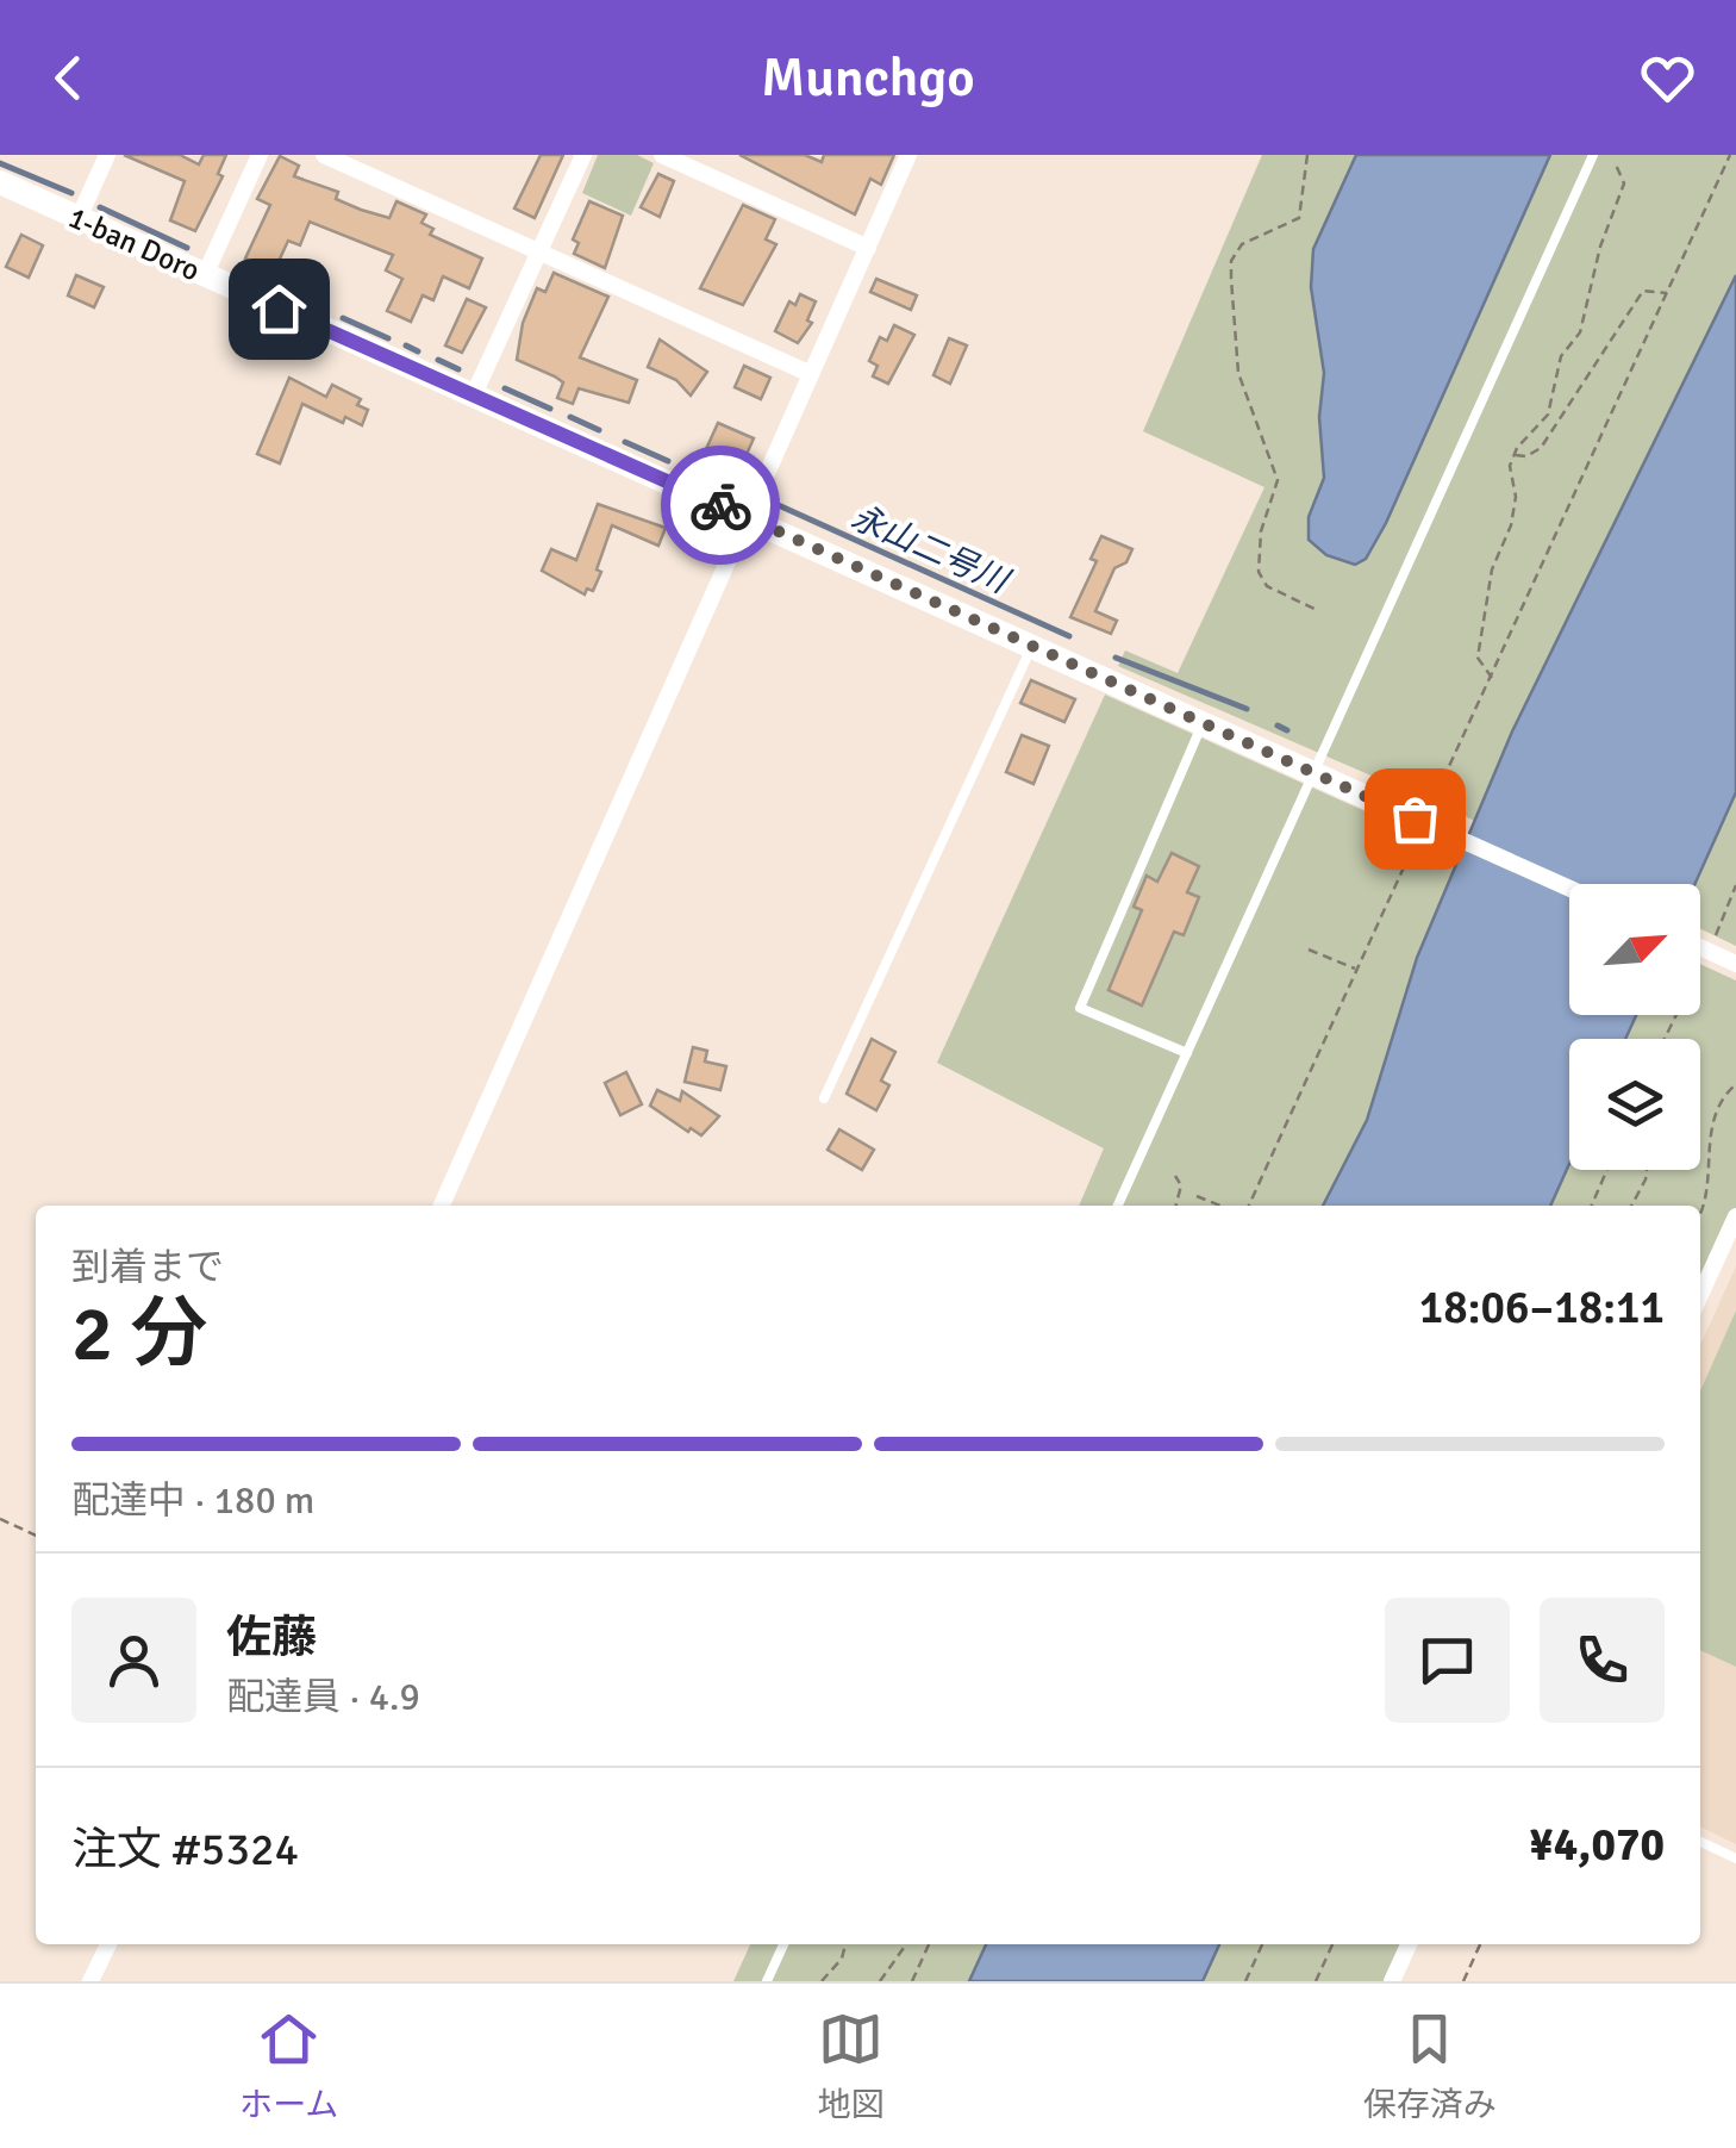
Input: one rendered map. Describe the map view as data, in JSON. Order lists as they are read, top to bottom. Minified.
{"streets":{"street":["1-ban Doro"]},"water":["永山二号川"],"north":"top right","page":{"header":"Munchgo","heading":["2 分","到着まで","18:06–18:11"],"panel":["佐藤","配達員 · 4.9","注文 #5324","¥4,070"],"bar":"配達中 · 180 m","tabs":["ホーム","地図","保存済み"]}}
